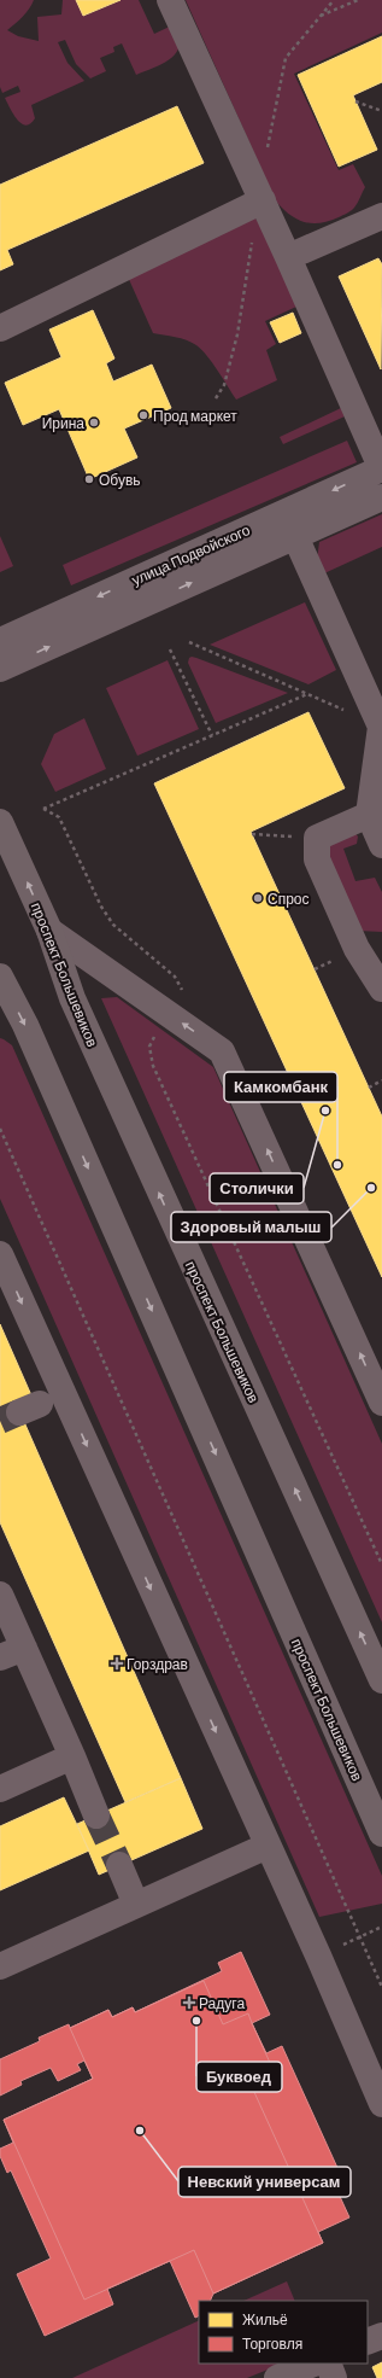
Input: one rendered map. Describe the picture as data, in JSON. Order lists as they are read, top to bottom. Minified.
{"streets":{"main road":["проспект Большевиков"],"street":["улица Подвойского"]},"places":{"other":["Прод маркет","Ирина","Обувь","Спрос","Столички","Камкомбанк","Здоровый малыш","Буквоед","Невский универсам"],"health":["Горздрав","Радуга"]},"legend":["Жильё","Торговля"]}
